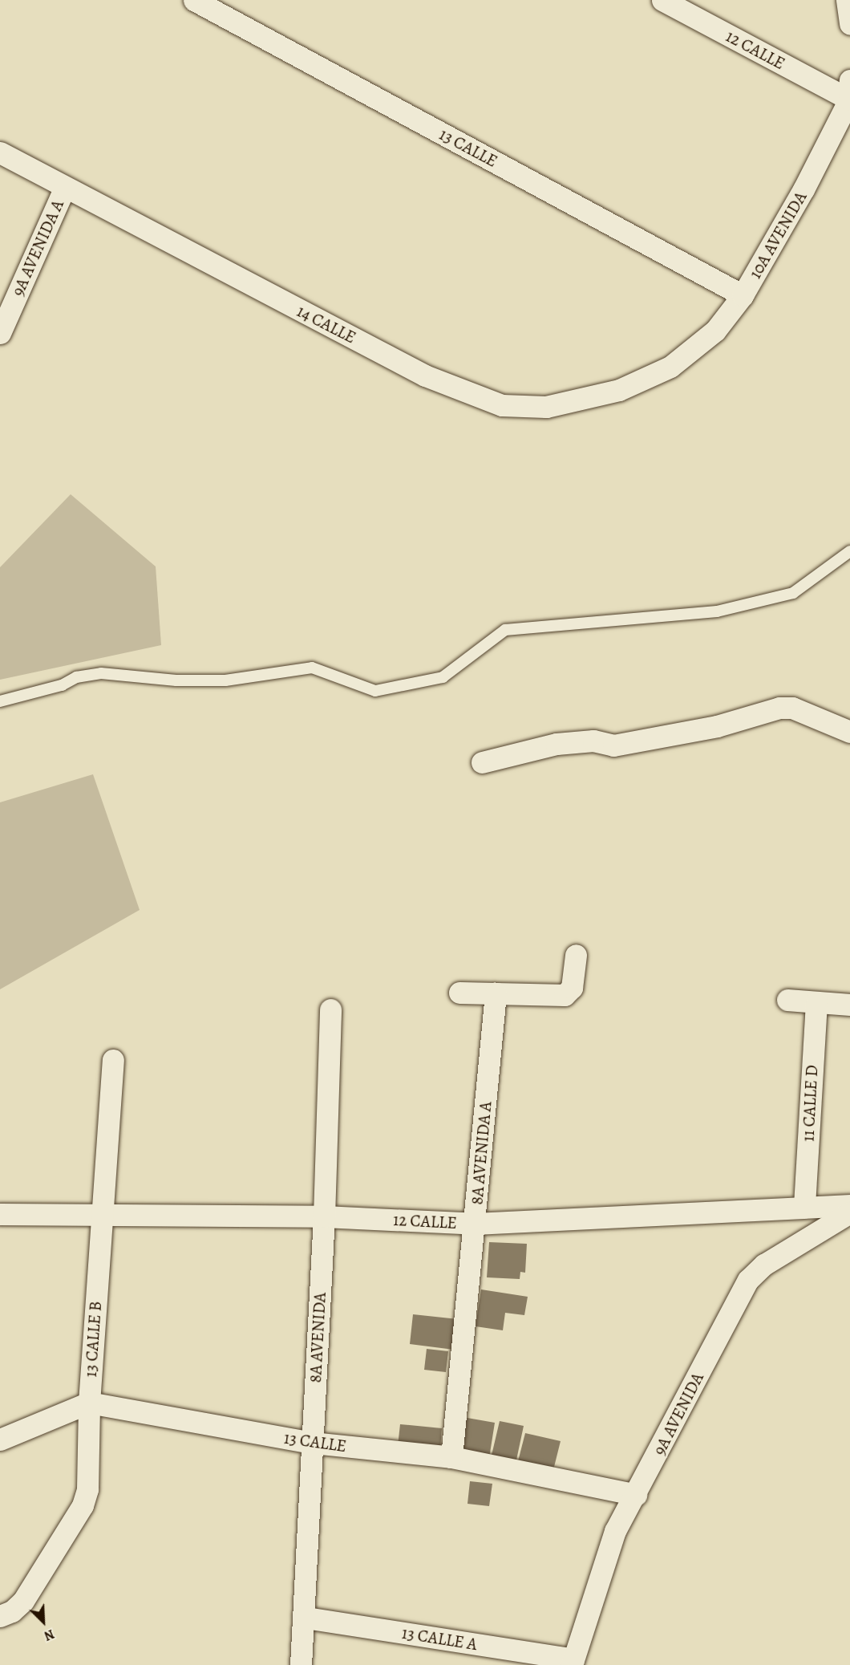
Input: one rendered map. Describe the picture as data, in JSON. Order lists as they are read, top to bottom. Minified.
{"streets":{"street":["12 CALLE","13 CALLE","10A AVENIDA","9A AVENIDA A","14 CALLE","11 CALLE D","8A AVENIDA A","8A AVENIDA","13 CALLE B","9A AVENIDA","13 CALLE A"]},"crossings":[["12 CALLE","10A AVENIDA"],["12 CALLE","11 CALLE D"],["12 CALLE","8A AVENIDA A"],["12 CALLE","8A AVENIDA"],["12 CALLE","13 CALLE B"],["13 CALLE","10A AVENIDA"],["13 CALLE","8A AVENIDA A"],["13 CALLE","8A AVENIDA"],["13 CALLE","13 CALLE B"],["13 CALLE","9A AVENIDA"],["10A AVENIDA","14 CALLE"],["9A AVENIDA A","14 CALLE"],["8A AVENIDA","13 CALLE A"],["9A AVENIDA","13 CALLE A"]],"north":"bottom right"}
